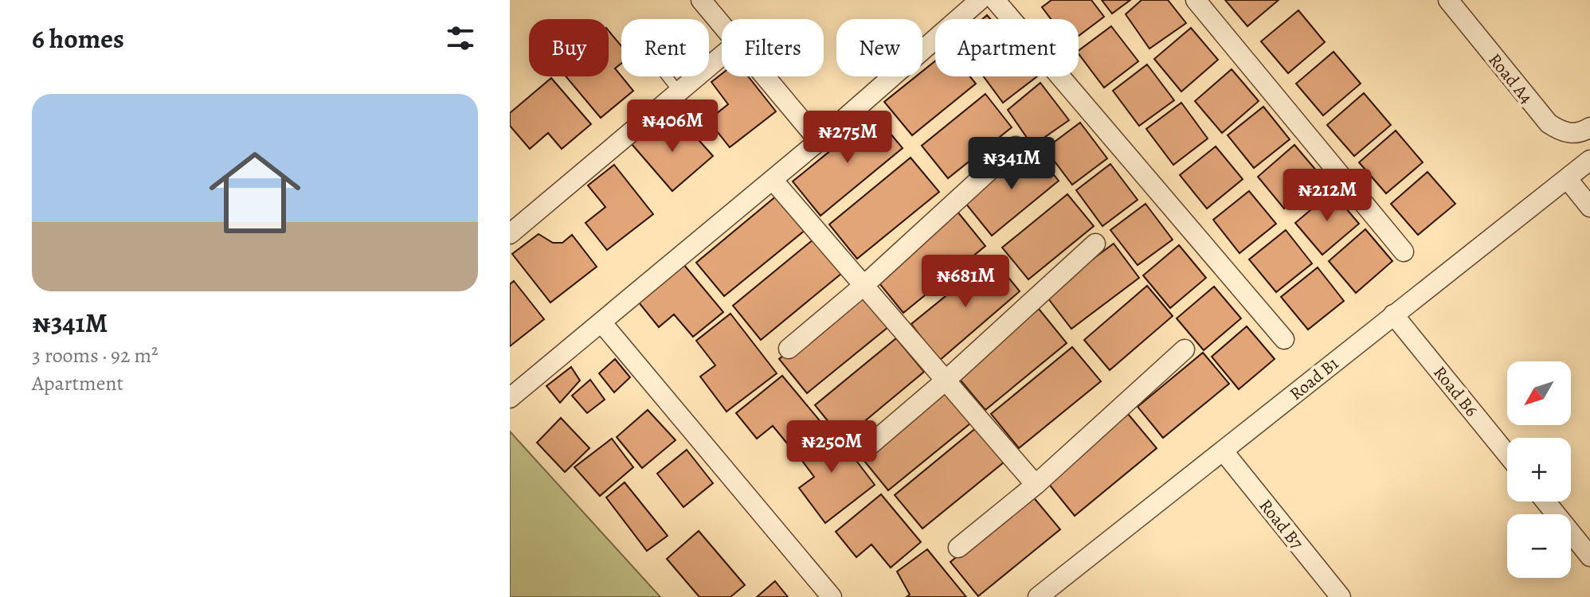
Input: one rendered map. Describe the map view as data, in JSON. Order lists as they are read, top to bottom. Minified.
{"streets":{"street":["Road A4","Road B1","Road B6","Road B7"]},"crossings":[["Road B1","Road B6"],["Road B1","Road B7"]],"north":"bottom left","page":{"heading":"6 homes","chip":["Buy","Rent","Filters","New","Apartment"],"list":[{"name":"₦341M","note":"3 rooms · 92 m² · Apartment"}],"price":["₦406M","₦275M","₦341M","₦212M","₦681M","₦250M"],"map_buttons":["+","−"]}}
